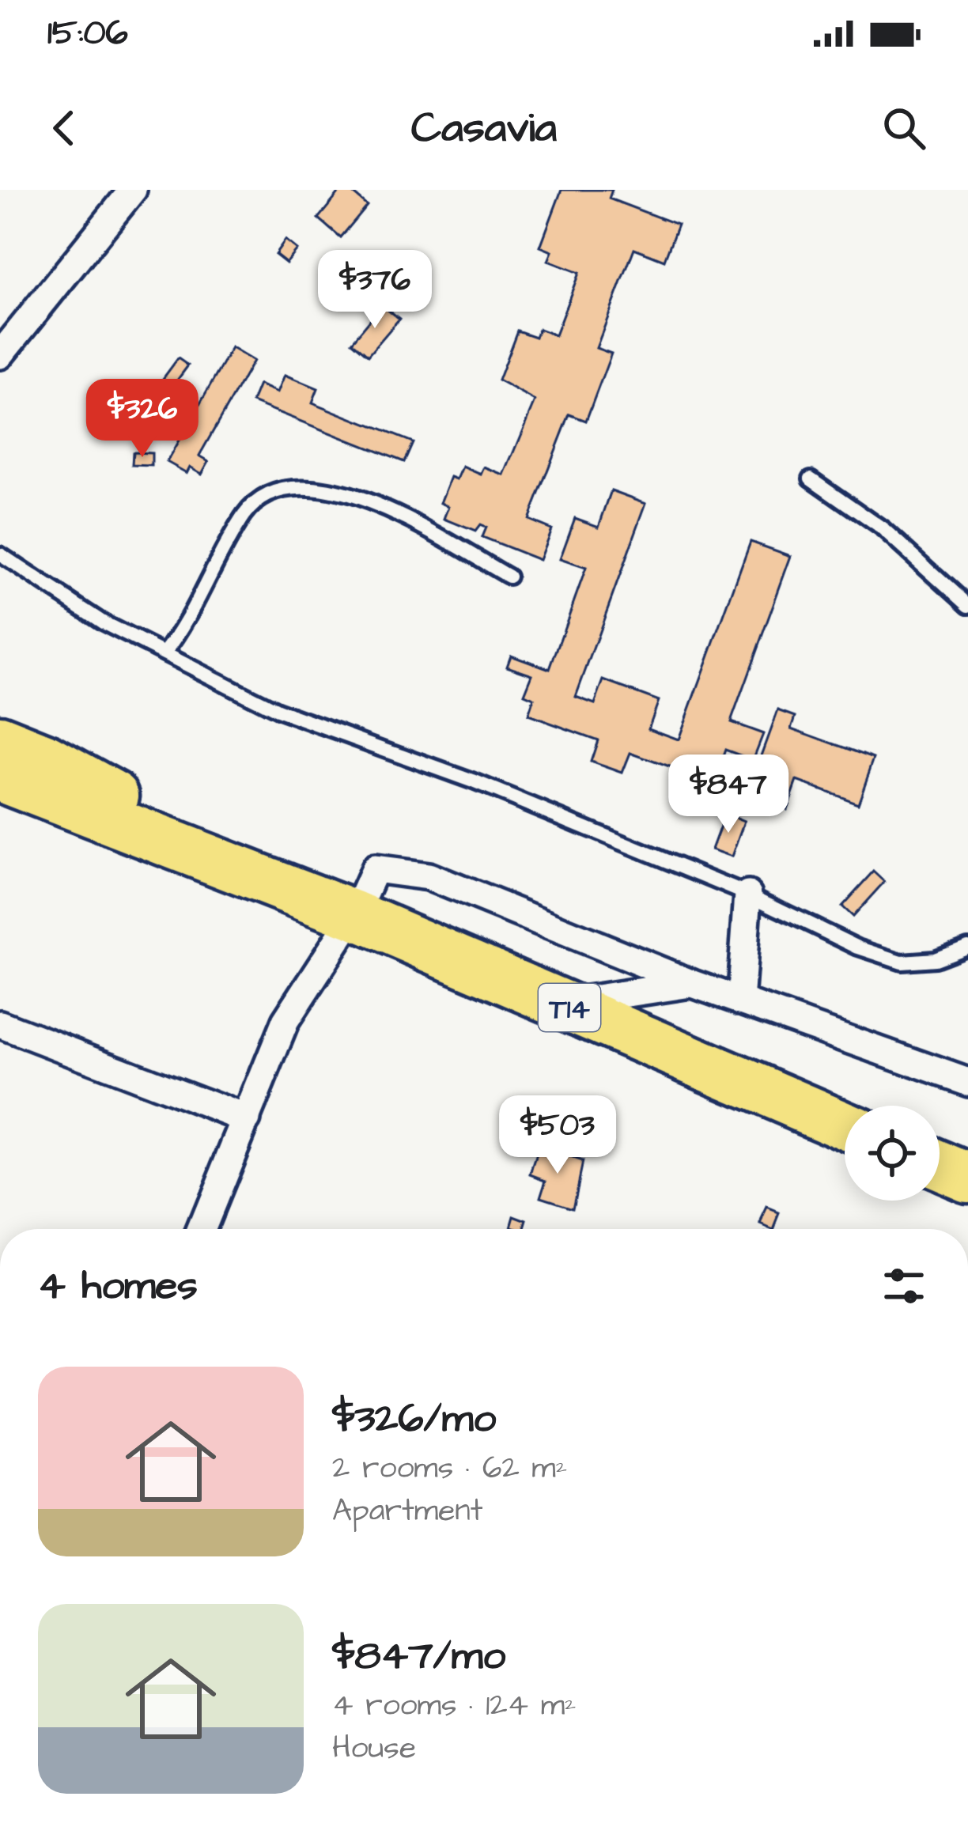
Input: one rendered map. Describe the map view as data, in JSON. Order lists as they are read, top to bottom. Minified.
{"streets":{"highway":["T14"]},"page":{"status":"15:06","header":"Casavia","price":["$376","$326","$847","$503"],"heading":"4 homes","list":[{"name":"$326/mo","note":"2 rooms · 62 m² · Apartment"},{"name":"$847/mo","note":"4 rooms · 124 m² · House"}]}}
